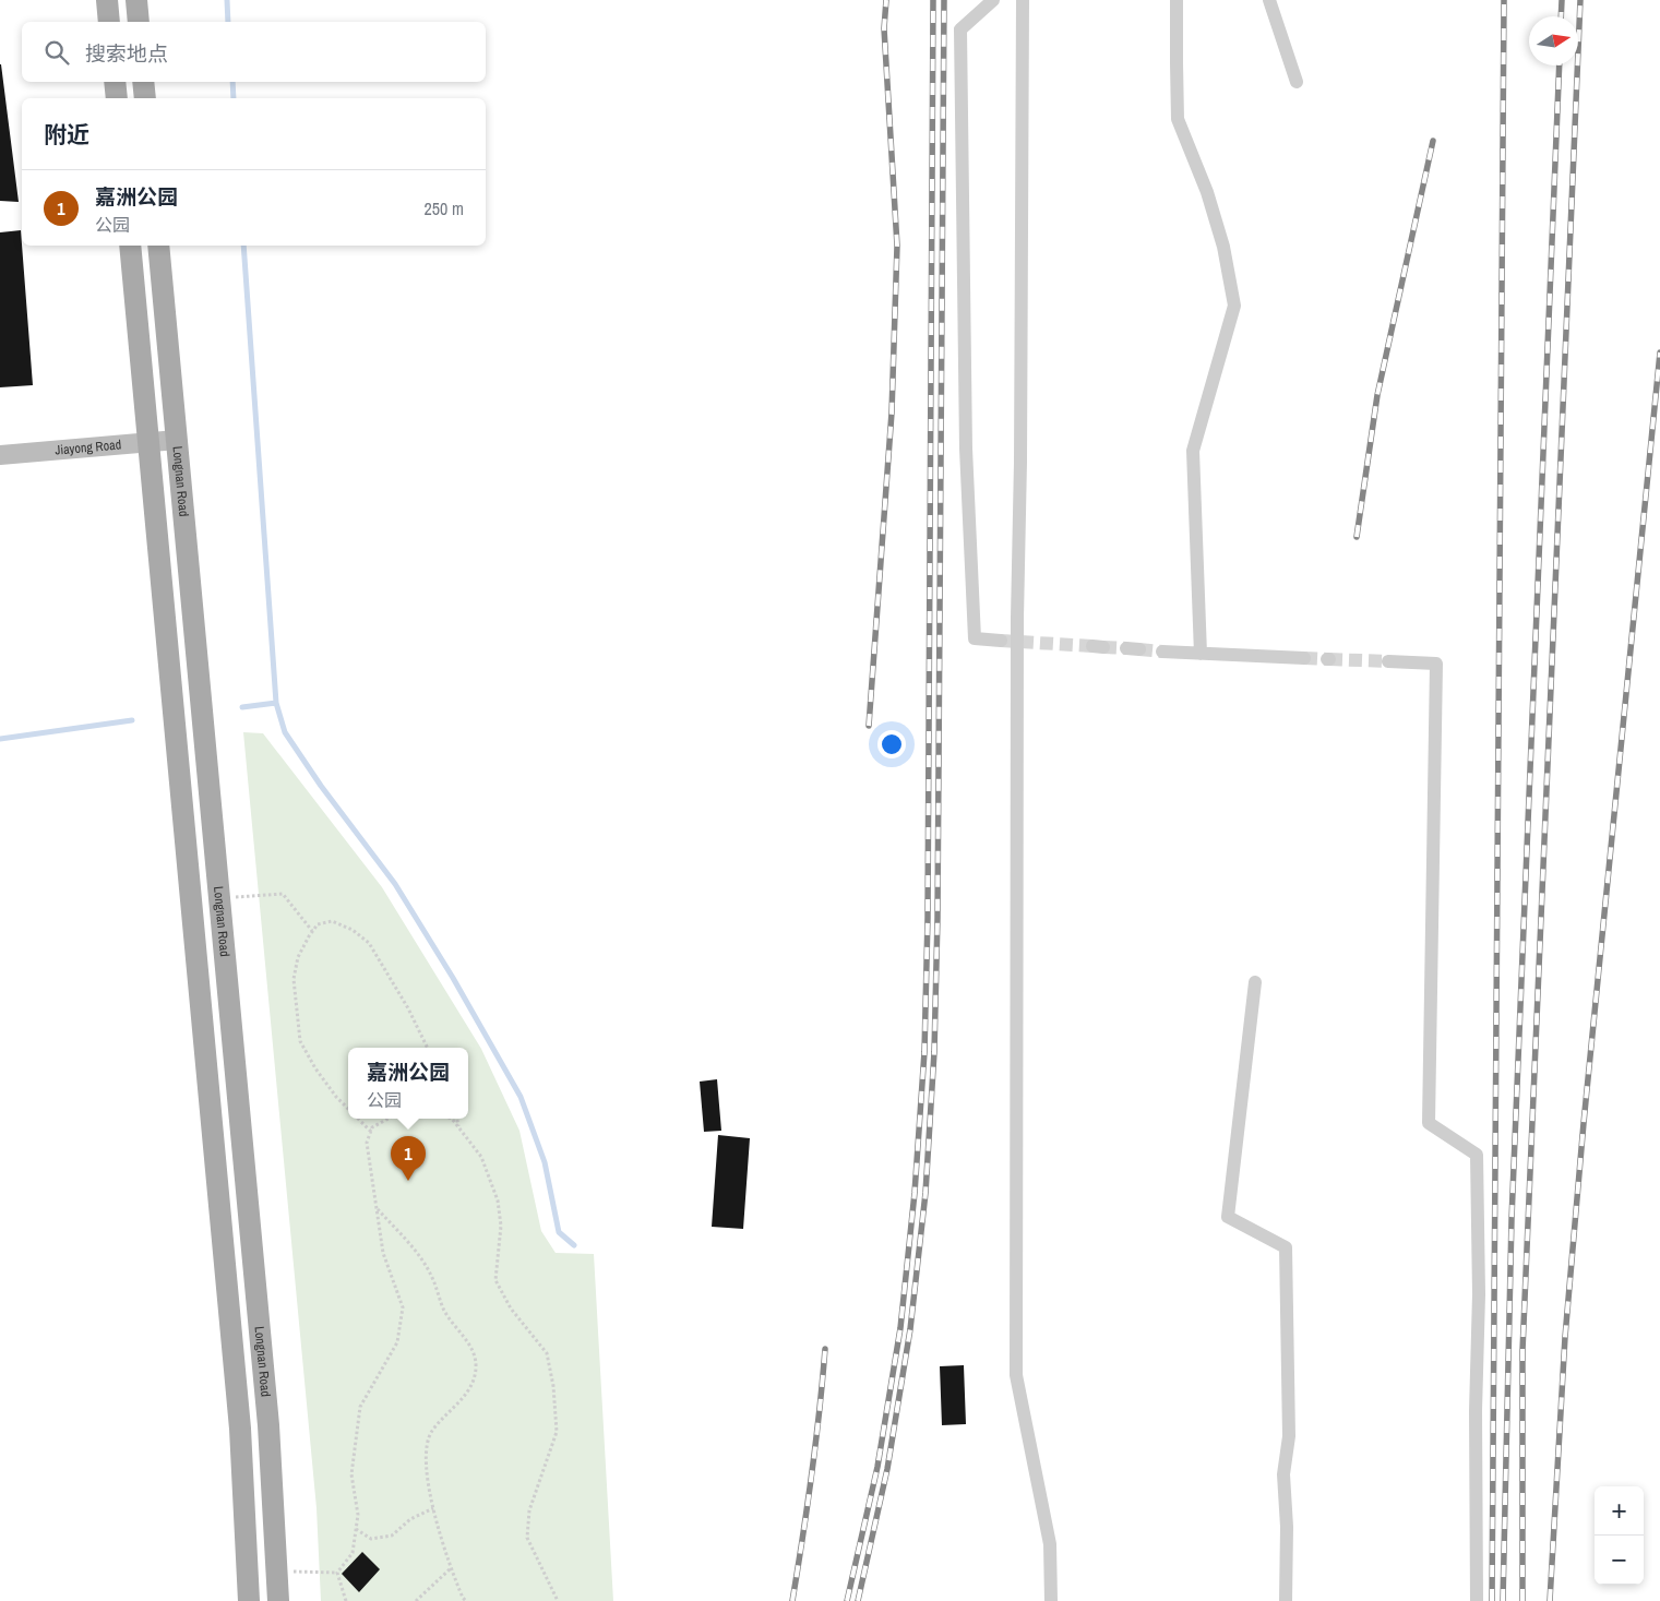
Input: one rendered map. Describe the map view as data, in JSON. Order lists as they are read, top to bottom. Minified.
{"streets":{"main road":["Longnan Road"],"street":["Jiayong Road"]},"crossings":[["Jiayong Road","Longnan Road"]],"north":"right","page":{"search":"搜索地点","heading":"附近","list":[{"mark":"1","name":"嘉洲公园","note":"公园","value":"250 m"}],"popup":["嘉洲公园","公园"],"pins":"1","map_buttons":["+","−"]}}
